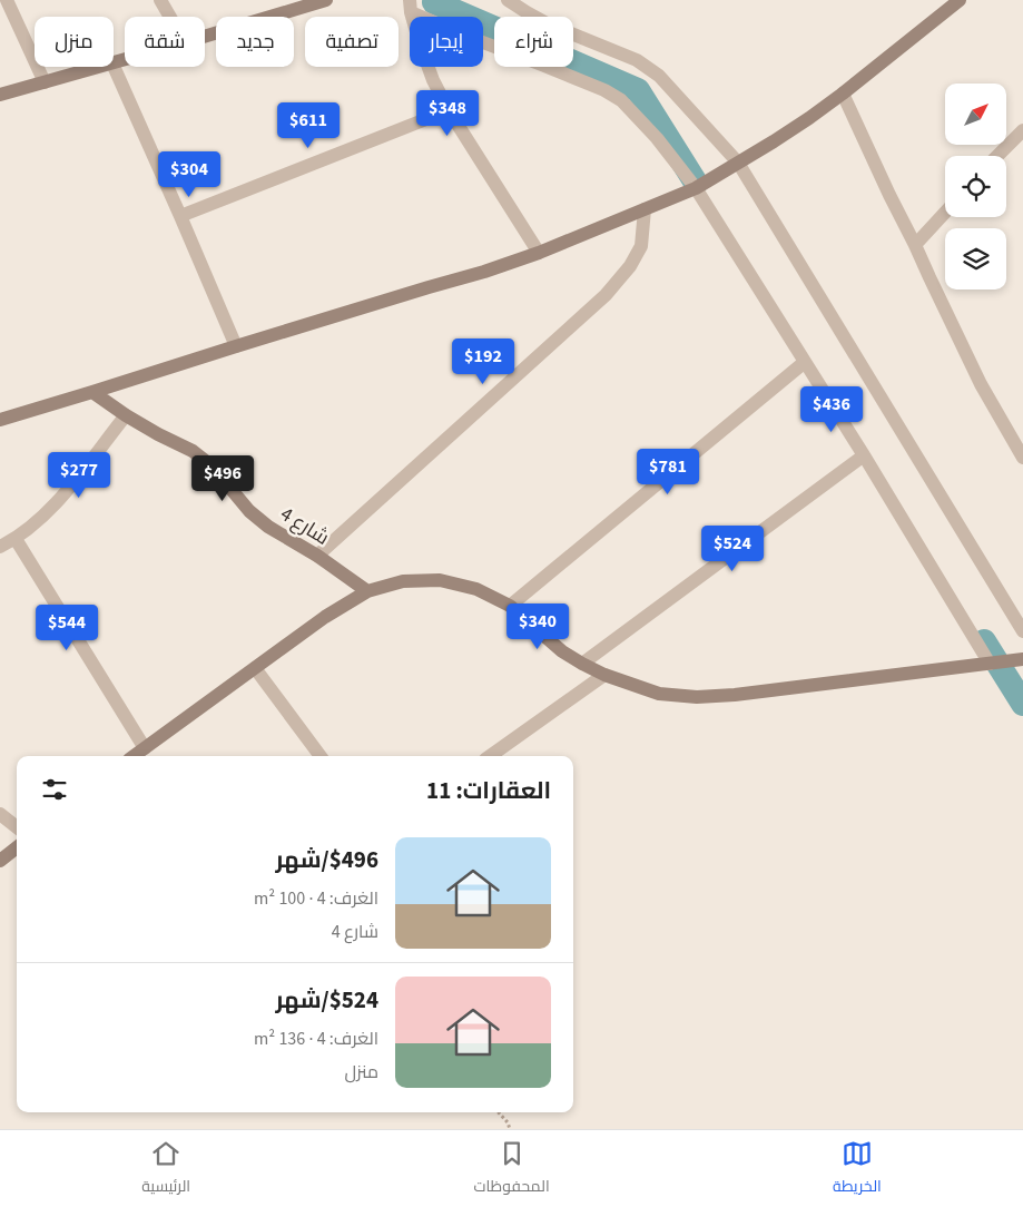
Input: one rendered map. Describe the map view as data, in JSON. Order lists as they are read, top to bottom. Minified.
{"streets":{"street":["شارع 4"]},"north":"top right","page":{"chip":["شراء","إيجار","تصفية","جديد","شقة","منزل"],"price":["$348","$611","$304","$192","$436","$781","$277","$496","$524","$340","$544"],"heading":"العقارات: 11","list":[{"name":"$496/شهر","note":"الغرف: 4 · 100 m² · شارع 4"},{"name":"$524/شهر","note":"الغرف: 4 · 136 m² · منزل"}],"tabs":["الخريطة","المحفوظات","الرئيسية"]}}
